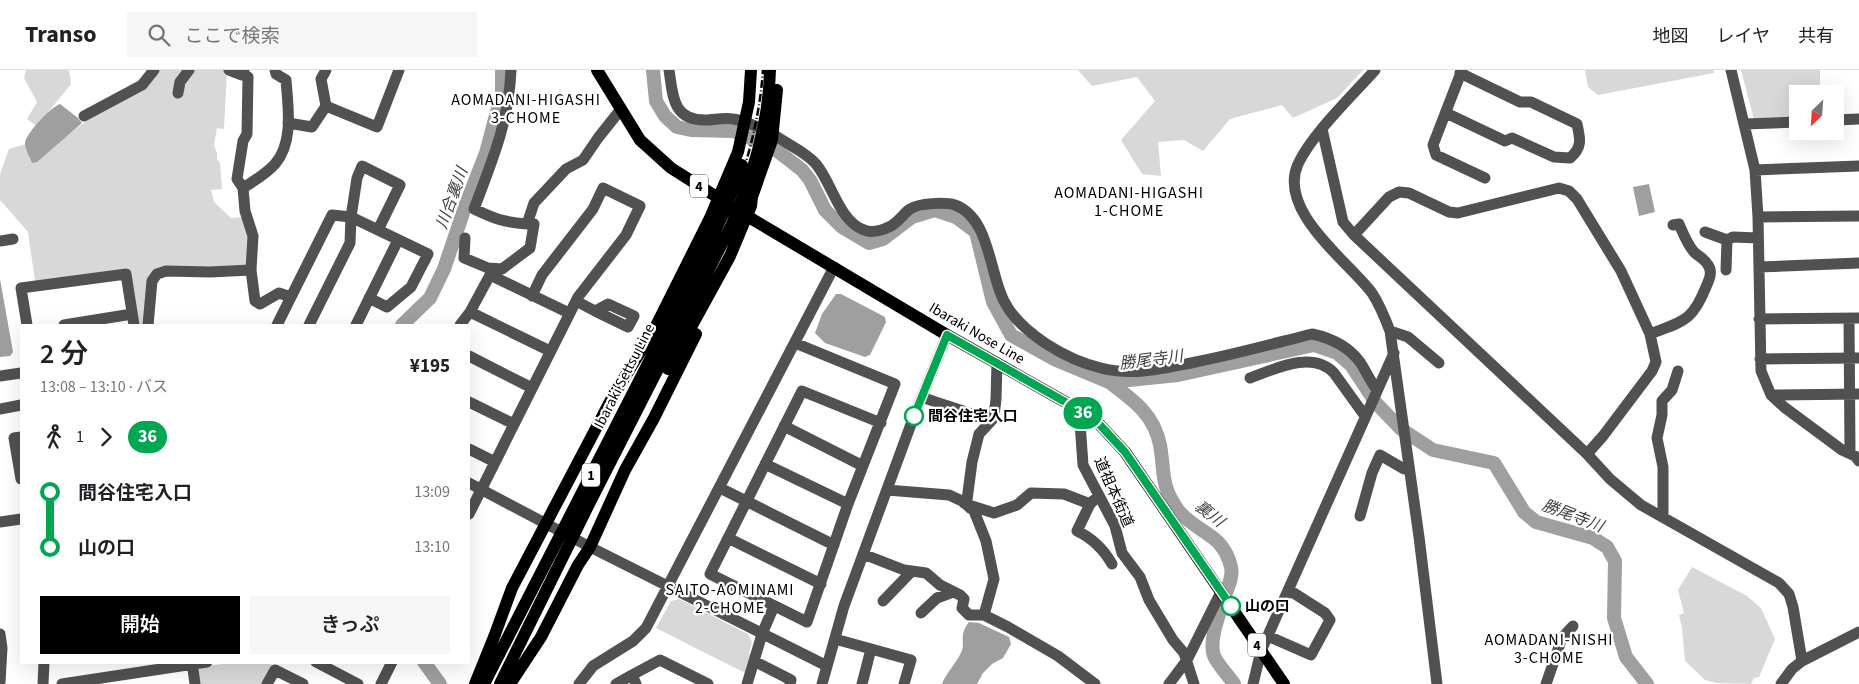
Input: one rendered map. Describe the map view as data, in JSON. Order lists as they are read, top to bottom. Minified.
{"streets":{"main road":["4","Ibaraki Nose Line","Ibaraki Settsu Line","1"],"street":["道祖本街道"]},"crossings":[["Ibaraki Nose Line","道祖本街道"]],"districts":["AOMADANI-HIGASHI 3-CHOME","AOMADANI-HIGASHI 1-CHOME","SAITO-AOMINAMI 2-CHOME","AOMADANI-NISHI 3-CHOME"],"water":["川合裏川","勝尾寺川","裏川"],"places":["間谷住宅入口","山の口"],"lines":["bus line 36"],"north":"bottom left","page":{"header":"Transo","search":"ここで検索","nav":["地図","レイヤ","共有"],"on_map":"36","heading":["2 分","13:08 – 13:10 · バス","¥195"],"legs":["1","36"],"list":[{"name":"間谷住宅入口","value":"13:09"},{"name":"山の口","value":"13:10"}],"buttons":["開始","きっぷ"]}}
